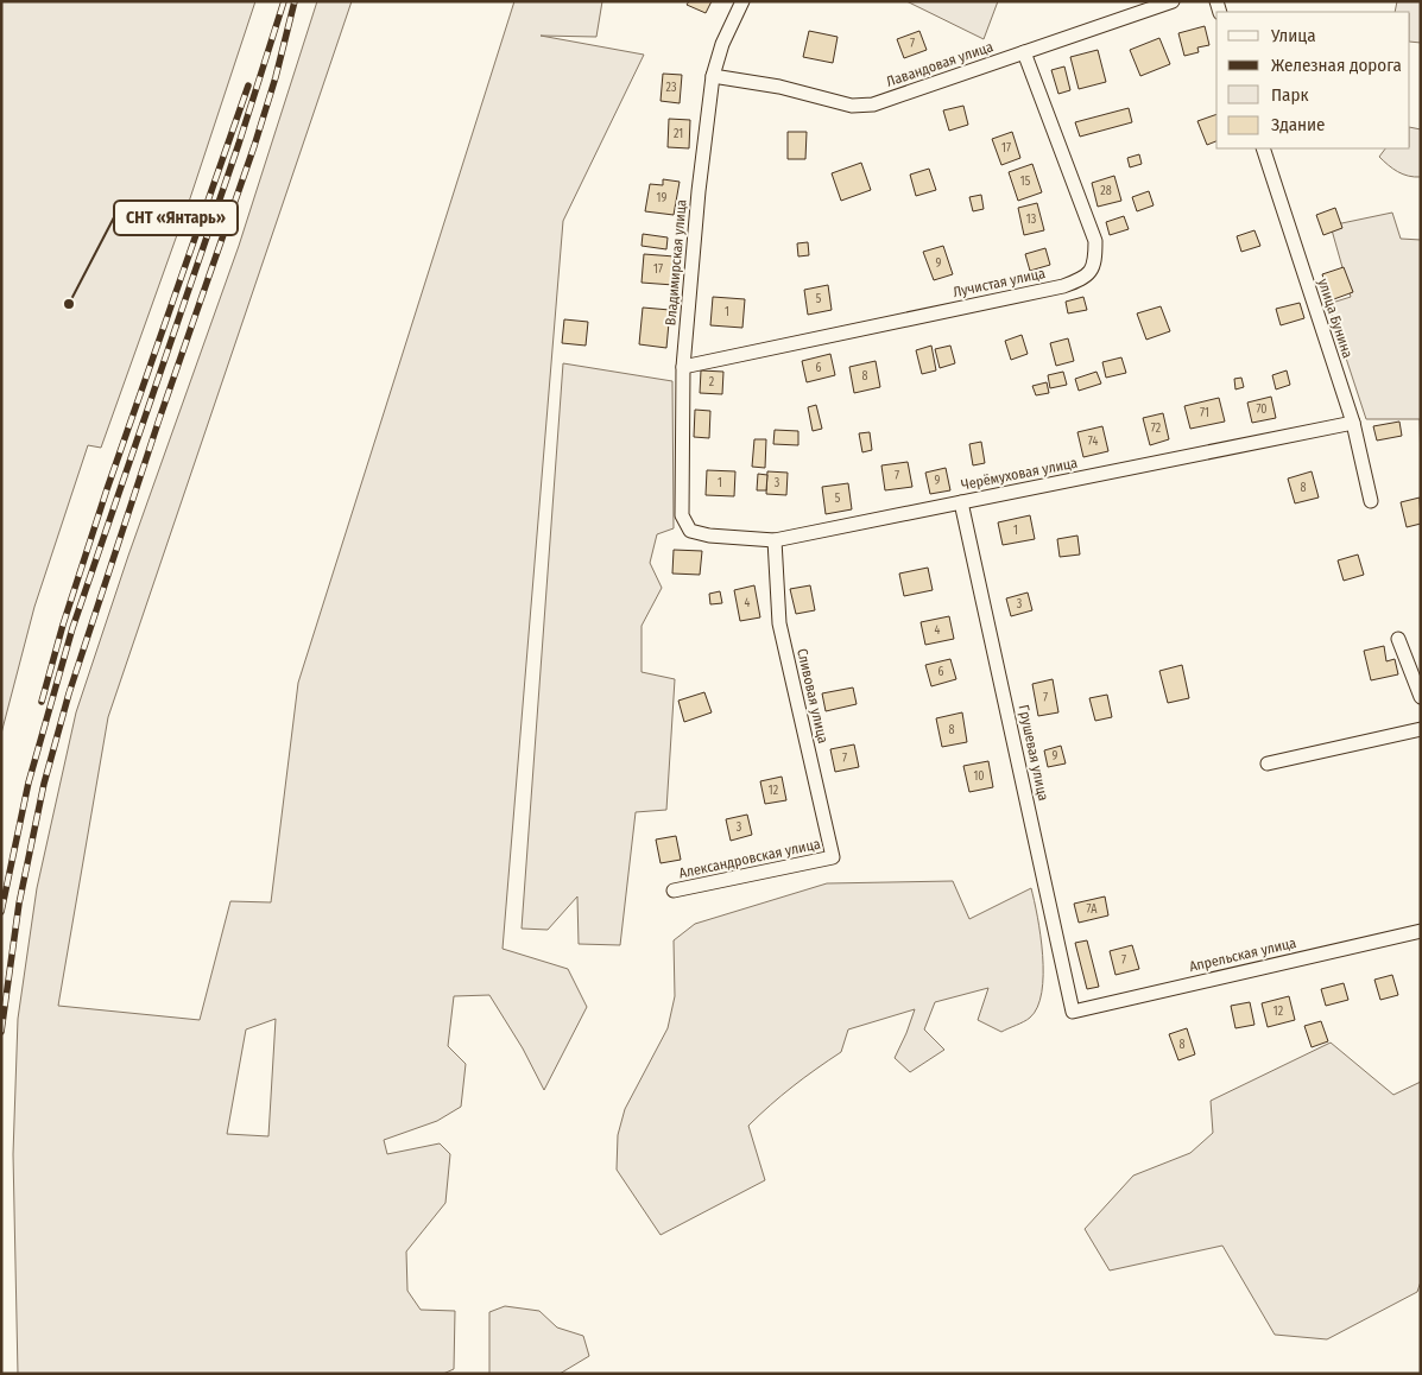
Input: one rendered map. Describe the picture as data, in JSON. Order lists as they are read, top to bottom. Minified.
{"streets":{"street":["Лавандовая улица","Владимирская улица","Лучистая улица","улица Бунина","Черёмуховая улица","Сливовая улица","Грушевая улица","Александровская улица","Апрельская улица"]},"crossings":[["Лавандовая улица","Владимирская улица"],["Лавандовая улица","Лучистая улица"],["Владимирская улица","Лучистая улица"],["Владимирская улица","Черёмуховая улица"],["улица Бунина","Черёмуховая улица"],["Черёмуховая улица","Сливовая улица"],["Черёмуховая улица","Грушевая улица"],["Сливовая улица","Александровская улица"],["Грушевая улица","Апрельская улица"]],"places":["СНТ «Янтарь»"],"house_numbers":["7","23","21","17","15","28","19","13","9","17","5","1","6","8","2","70","71","72","74","7","9","1","3","8","5","1","4","3","4","6","7","8","9","7","10","12","3","7А","7","12","8"],"legend":["Улица","Железная дорога","Парк","Здание"]}
